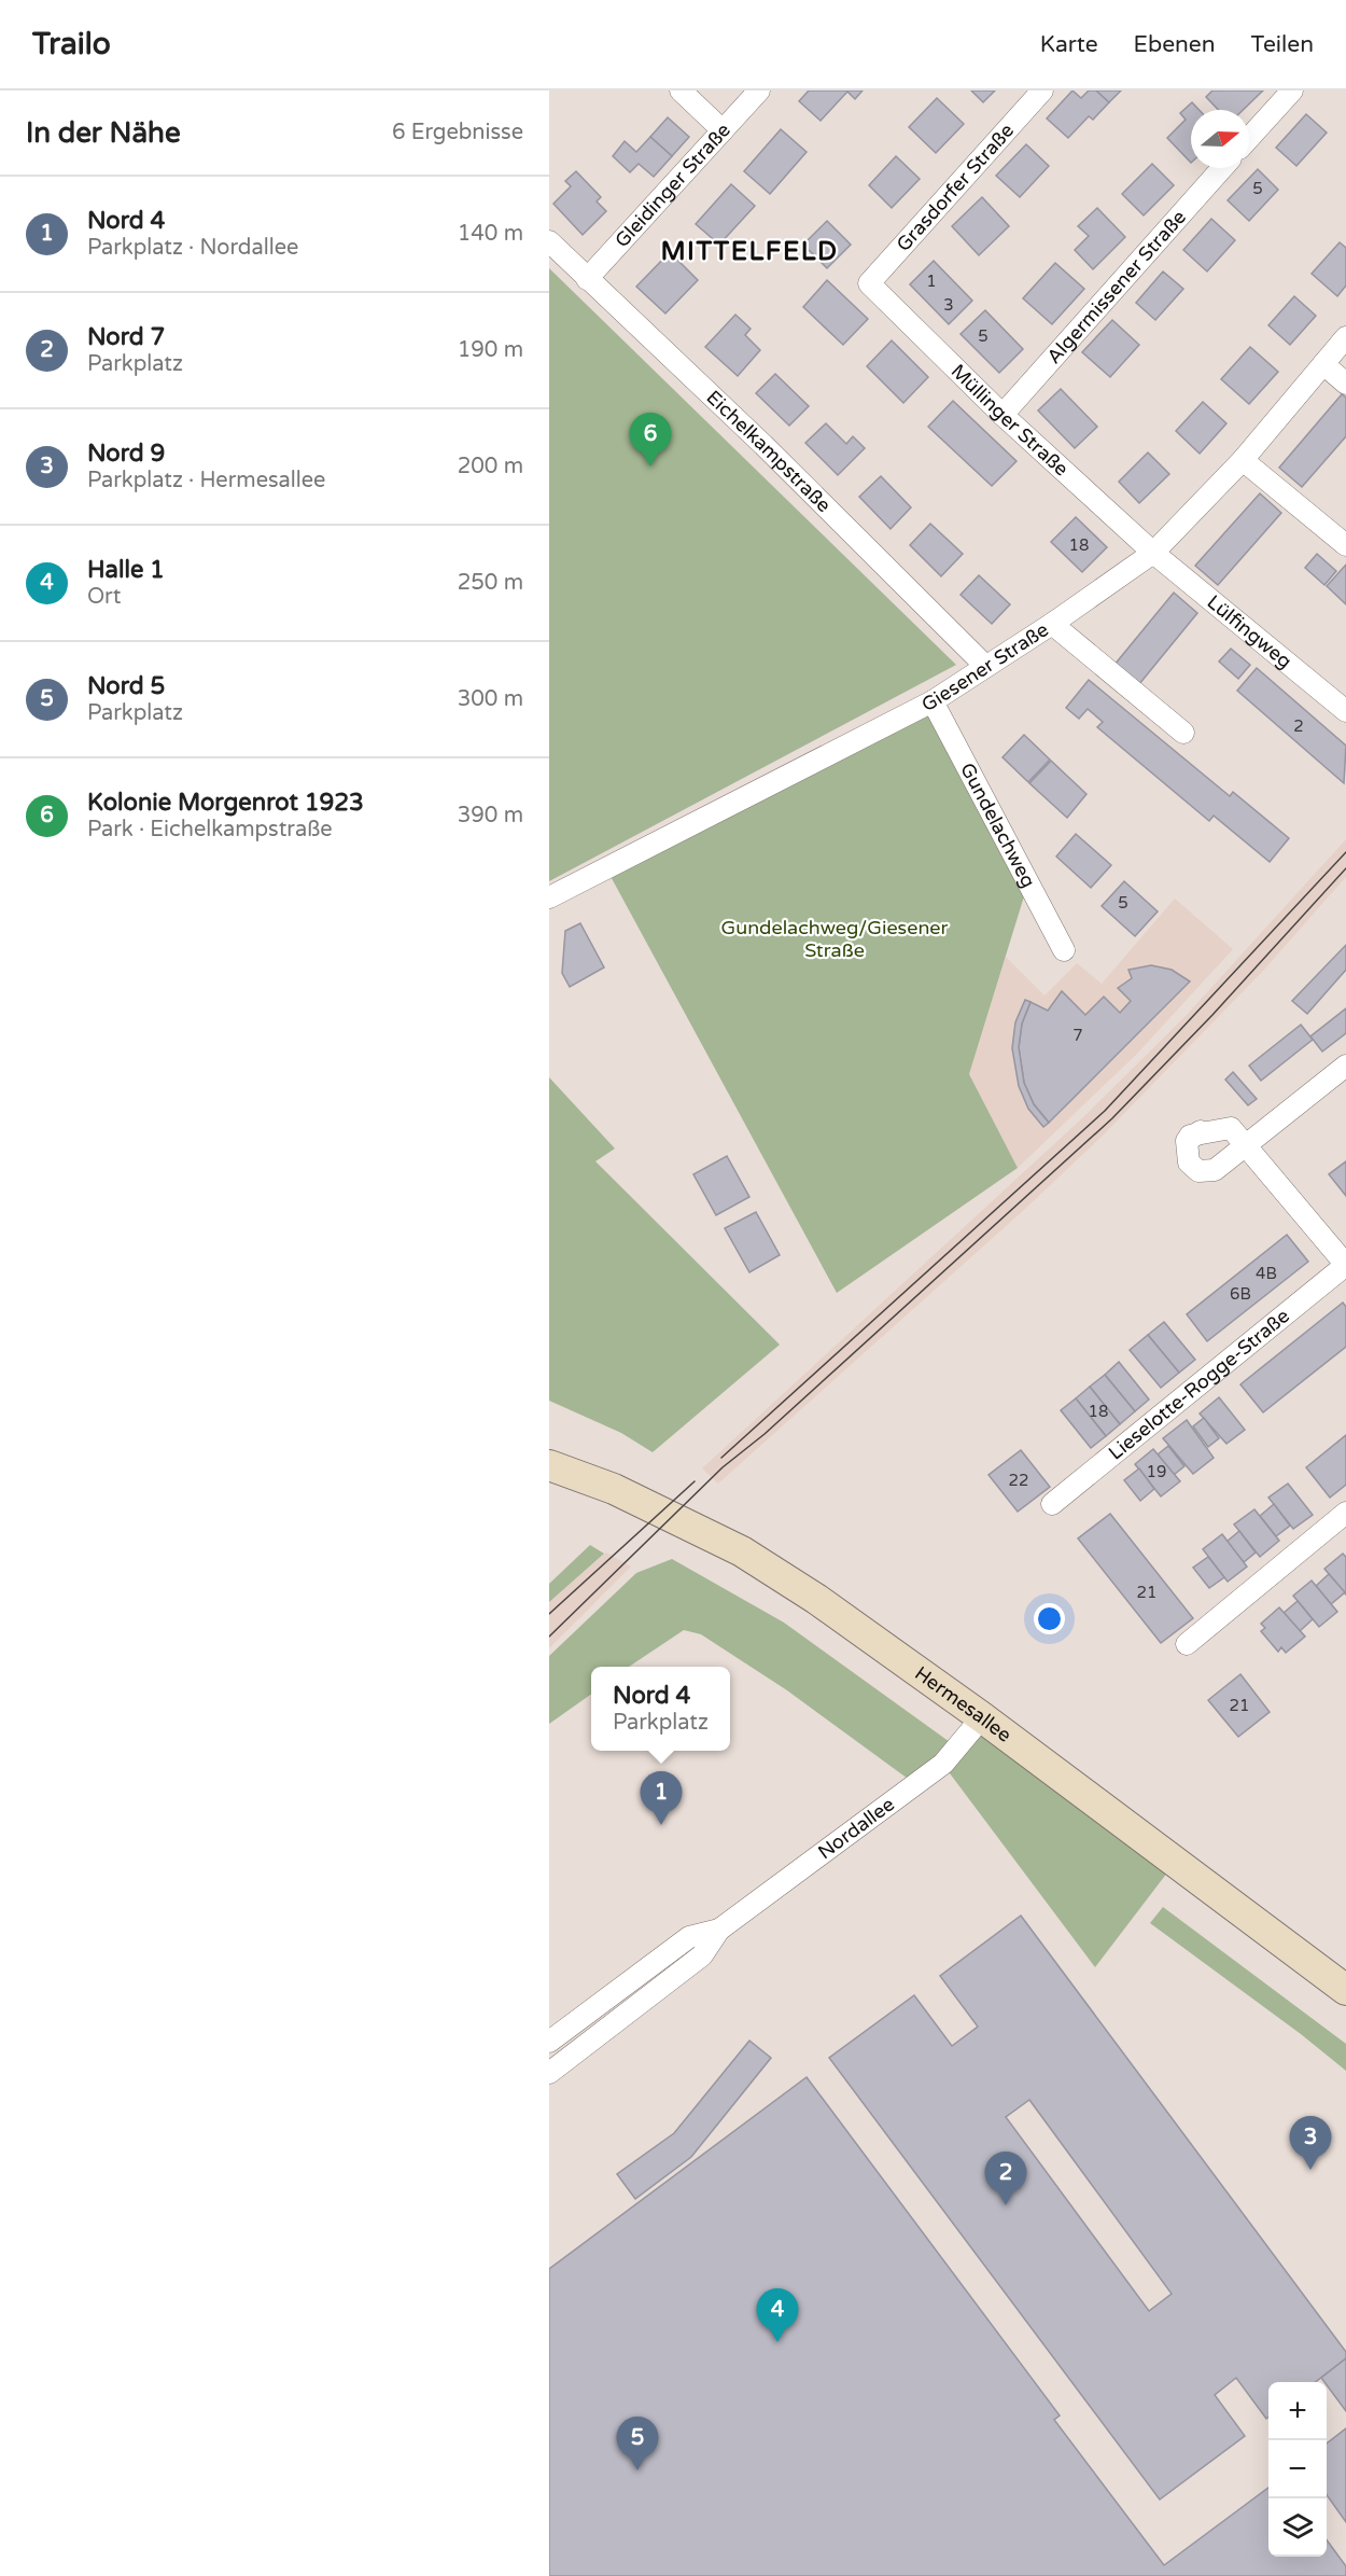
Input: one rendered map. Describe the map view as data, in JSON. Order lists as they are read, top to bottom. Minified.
{"streets":{"main road":["Hermesallee"],"street":["Gleidinger Straße","Grasdorfer Straße","Algermissener Straße","Müllinger Straße","Eichelkampstraße","Lülfingweg","Giesener Straße","Gundelachweg","Lieselotte-Rogge-Straße","Nordallee"]},"crossings":[["Gleidinger Straße","Eichelkampstraße"],["Grasdorfer Straße","Müllinger Straße"],["Algermissener Straße","Müllinger Straße"],["Müllinger Straße","Lülfingweg"],["Müllinger Straße","Giesener Straße"],["Eichelkampstraße","Giesener Straße"],["Lülfingweg","Giesener Straße"],["Giesener Straße","Gundelachweg"],["Hermesallee","Nordallee"]],"districts":["MITTELFELD"],"parks":["Gundelachweg/Giesener Straße"],"house_numbers":["5","1","3","5","18","2","5","7","4B","6B","18","19","22","21","21"],"north":"right","page":{"header":"Trailo","nav":["Karte","Ebenen","Teilen"],"heading":["In der Nähe","6 Ergebnisse"],"list":[{"mark":"1","name":"Nord 4","note":"Parkplatz · Nordallee","value":"140 m"},{"mark":"2","name":"Nord 7","note":"Parkplatz","value":"190 m"},{"mark":"3","name":"Nord 9","note":"Parkplatz · Hermesallee","value":"200 m"},{"mark":"4","name":"Halle 1","note":"Ort","value":"250 m"},{"mark":"5","name":"Nord 5","note":"Parkplatz","value":"300 m"},{"mark":"6","name":"Kolonie Morgenrot 1923","note":"Park · Eichelkampstraße","value":"390 m"}],"pins":["6","1","3","2","4","5"],"popup":["Nord 4","Parkplatz"],"map_buttons":["+","−"]}}
